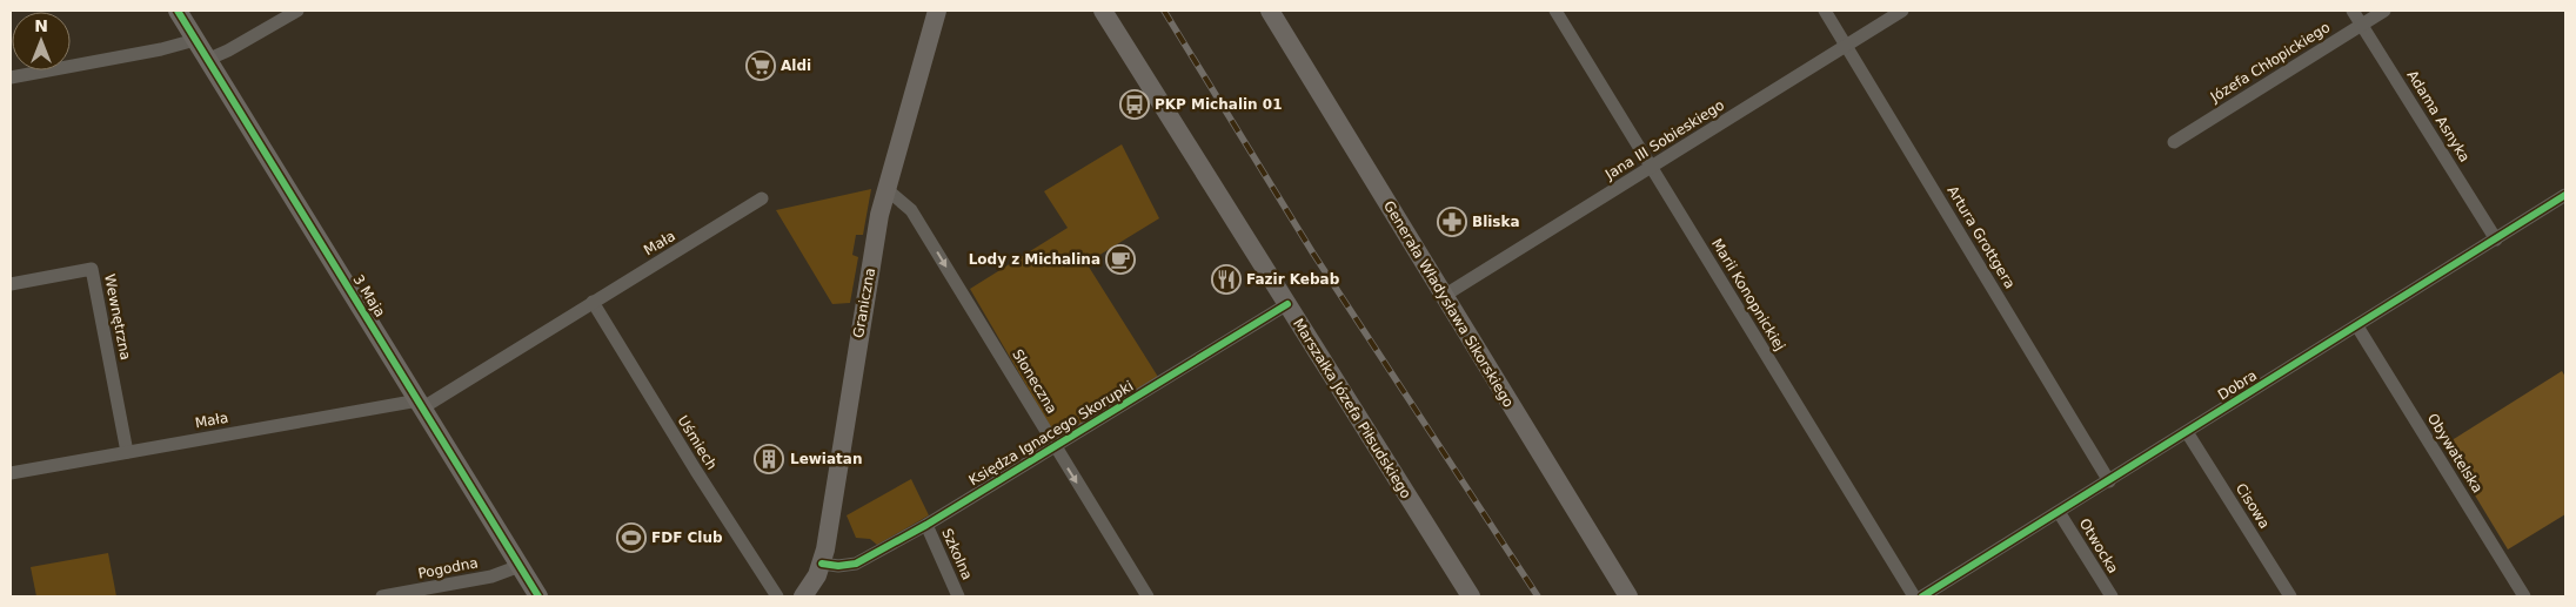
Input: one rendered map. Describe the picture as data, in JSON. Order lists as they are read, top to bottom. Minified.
{"streets":{"main road":["3 Maja","Graniczna","Generała Władysława Sikorskiego","Marszałka Józefa Piłsudskiego"],"street":["Józefa Chłopickiego","Adama Asnyka","Jana III Sobieskiego","Artura Grottgera","Mała","Marii Konopnickiej","Wewnętrzna","Słoneczna","Dobra","Księdza Ignacego Skorupki","Uśmiech","Obywatelska","Cisowa","Otwocka","Szkolna","Pogodna"]},"crossings":[["Józefa Chłopickiego","Adama Asnyka"],["Adama Asnyka","Dobra"],["Jana III Sobieskiego","Artura Grottgera"],["Jana III Sobieskiego","Marii Konopnickiej"],["Jana III Sobieskiego","Generała Władysława Sikorskiego"],["Artura Grottgera","Dobra"],["Mała","3 Maja"],["Mała","Wewnętrzna"],["Mała","Uśmiech"],["3 Maja","Pogodna"],["Graniczna","Słoneczna"],["Graniczna","Księdza Ignacego Skorupki"],["Słoneczna","Księdza Ignacego Skorupki"],["Dobra","Obywatelska"],["Dobra","Cisowa"],["Dobra","Otwocka"],["Marszałka Józefa Piłsudskiego","Księdza Ignacego Skorupki"],["Księdza Ignacego Skorupki","Szkolna"]],"one_way":["Słoneczna"],"places":{"supermarket":["Aldi"],"bus stop":["PKP Michalin 01"],"pharmacy":["Bliska"],"cafe":["Lody z Michalina"],"restaurant":["Fazir Kebab"],"building":["Lewiatan"],"sports":["FDF Club"]},"north":"top"}
